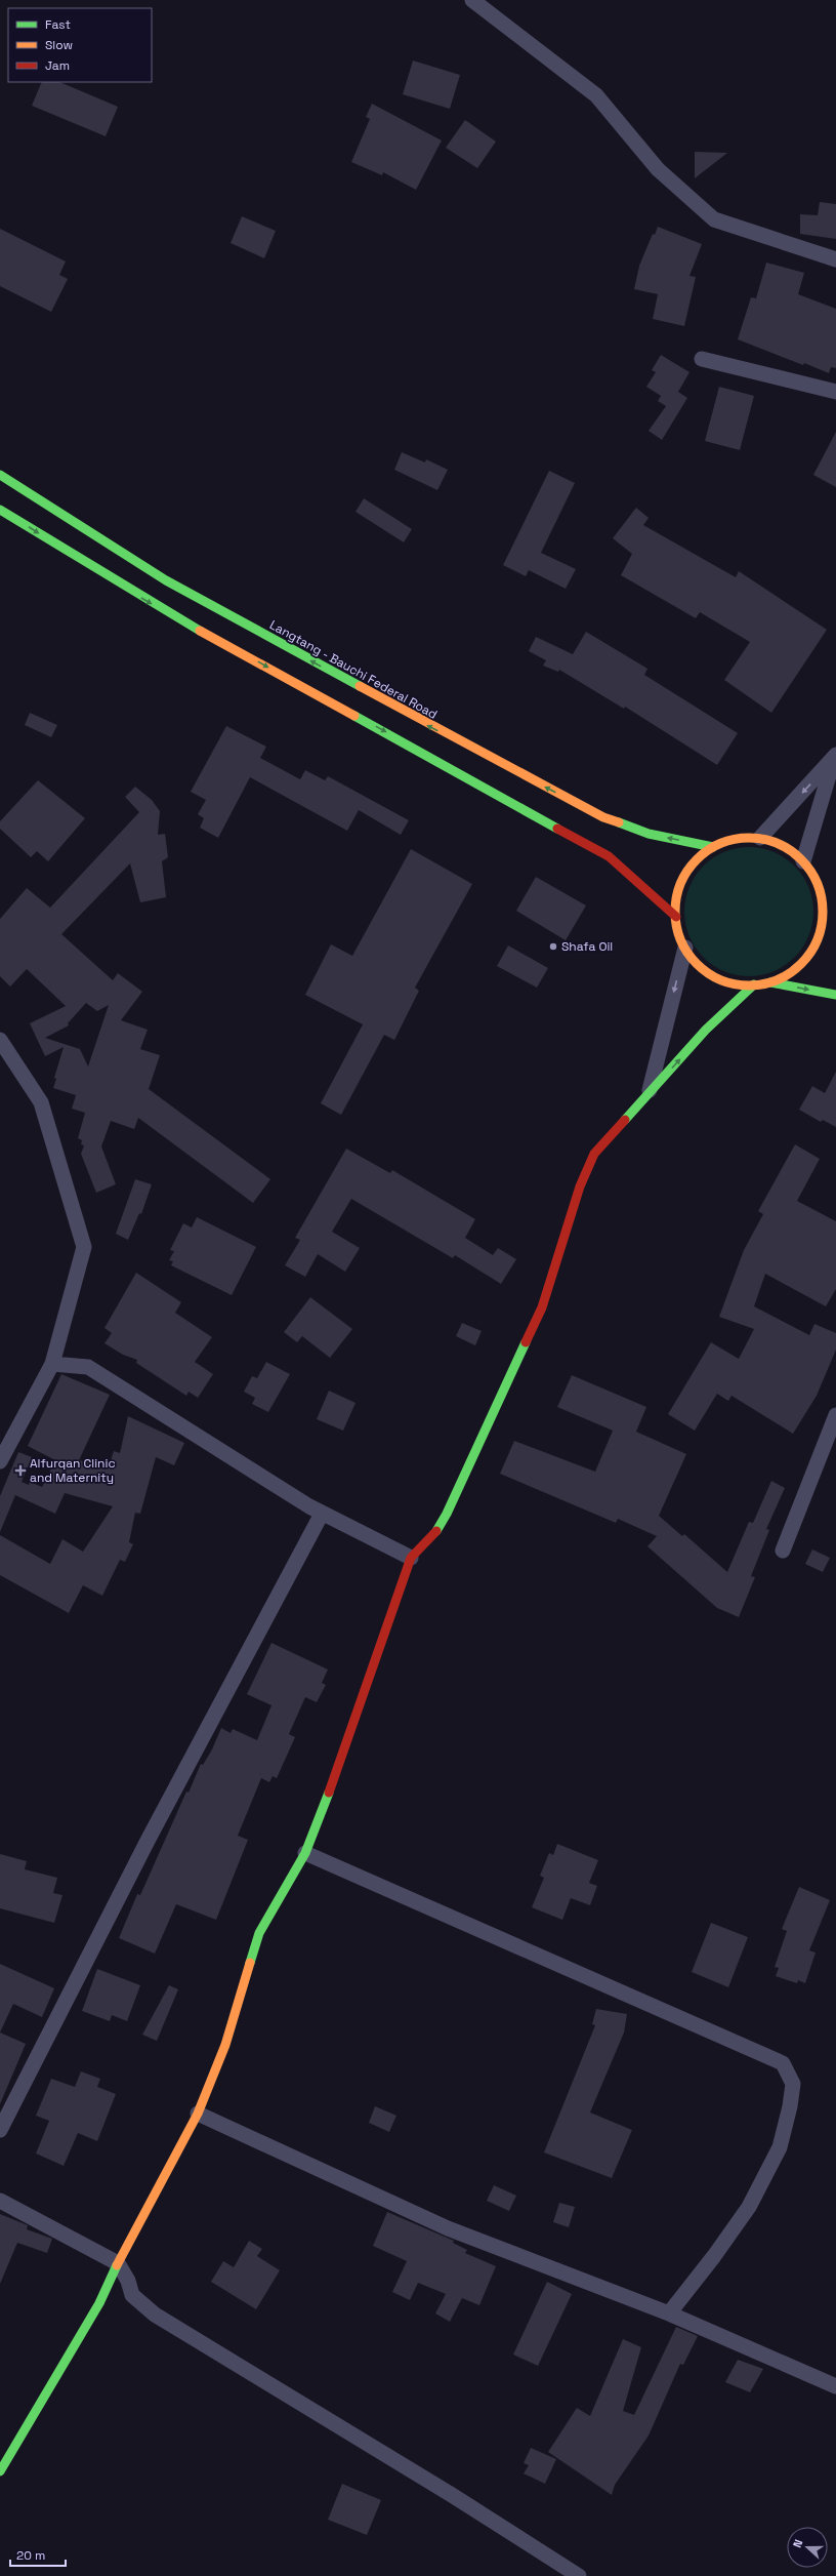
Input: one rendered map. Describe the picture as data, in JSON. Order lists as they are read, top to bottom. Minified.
{"streets":{"main road":["Langtang - Bauchi Federal Road"]},"places":{"other":["Shafa Oil"],"health":["Alfurqan Clinic and Maternity"]},"legend":["Fast","Slow","Jam"],"scale_bar":"20 m","north":"left"}
